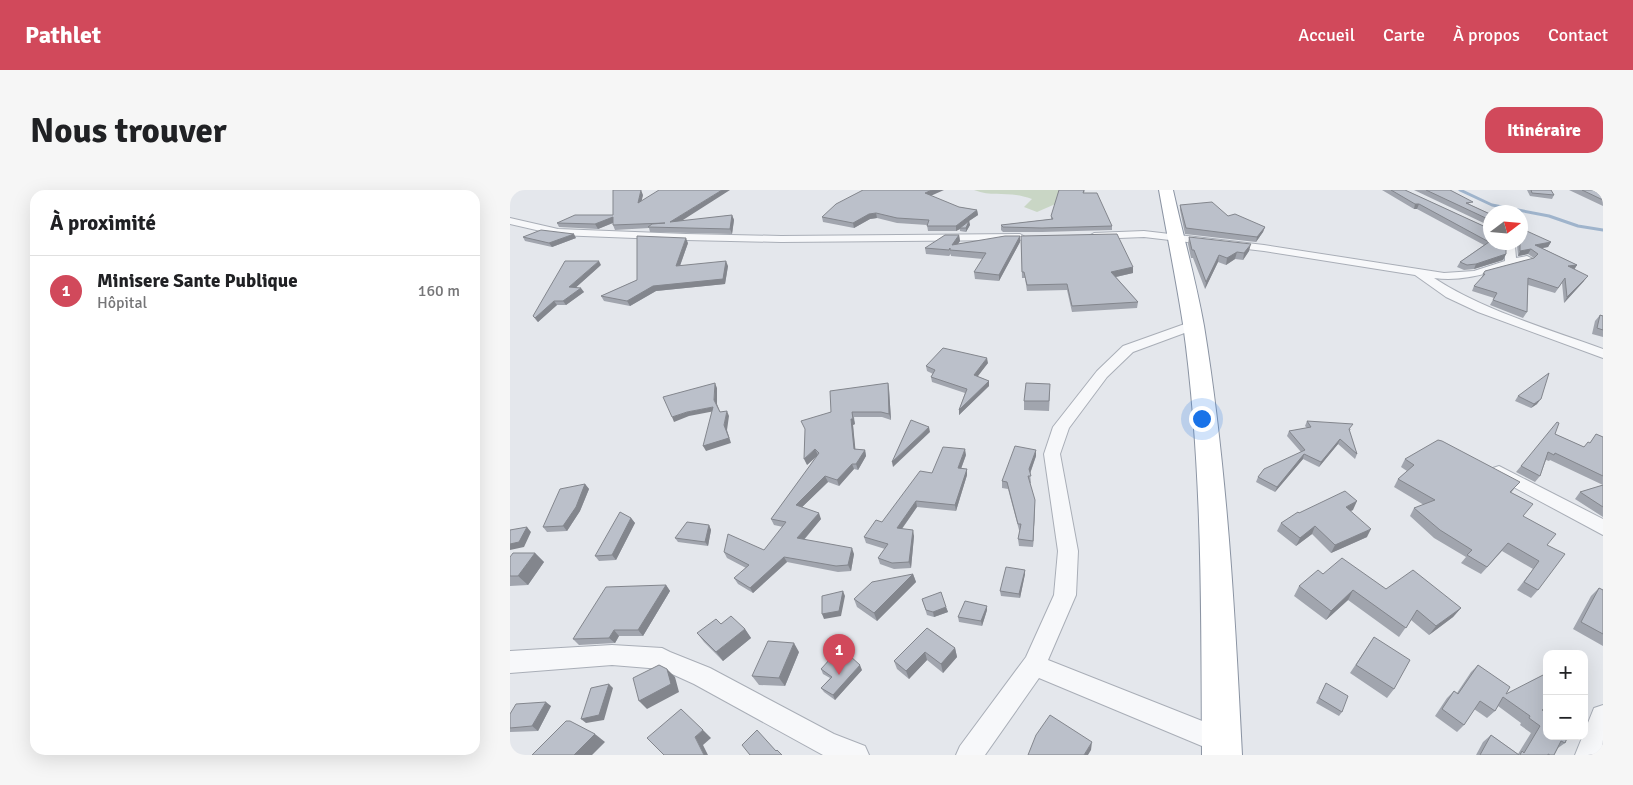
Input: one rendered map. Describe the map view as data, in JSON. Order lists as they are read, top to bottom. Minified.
{"north":"right","page":{"header":"Pathlet","nav":["Accueil","Carte","À propos","Contact"],"buttons":"Itinéraire","title":"Nous trouver","heading":"À proximité","list":[{"mark":"1","name":"Minisere Sante Publique","note":"Hôpital","value":"160 m"}],"pins":"1","map_buttons":["+","−"]}}
